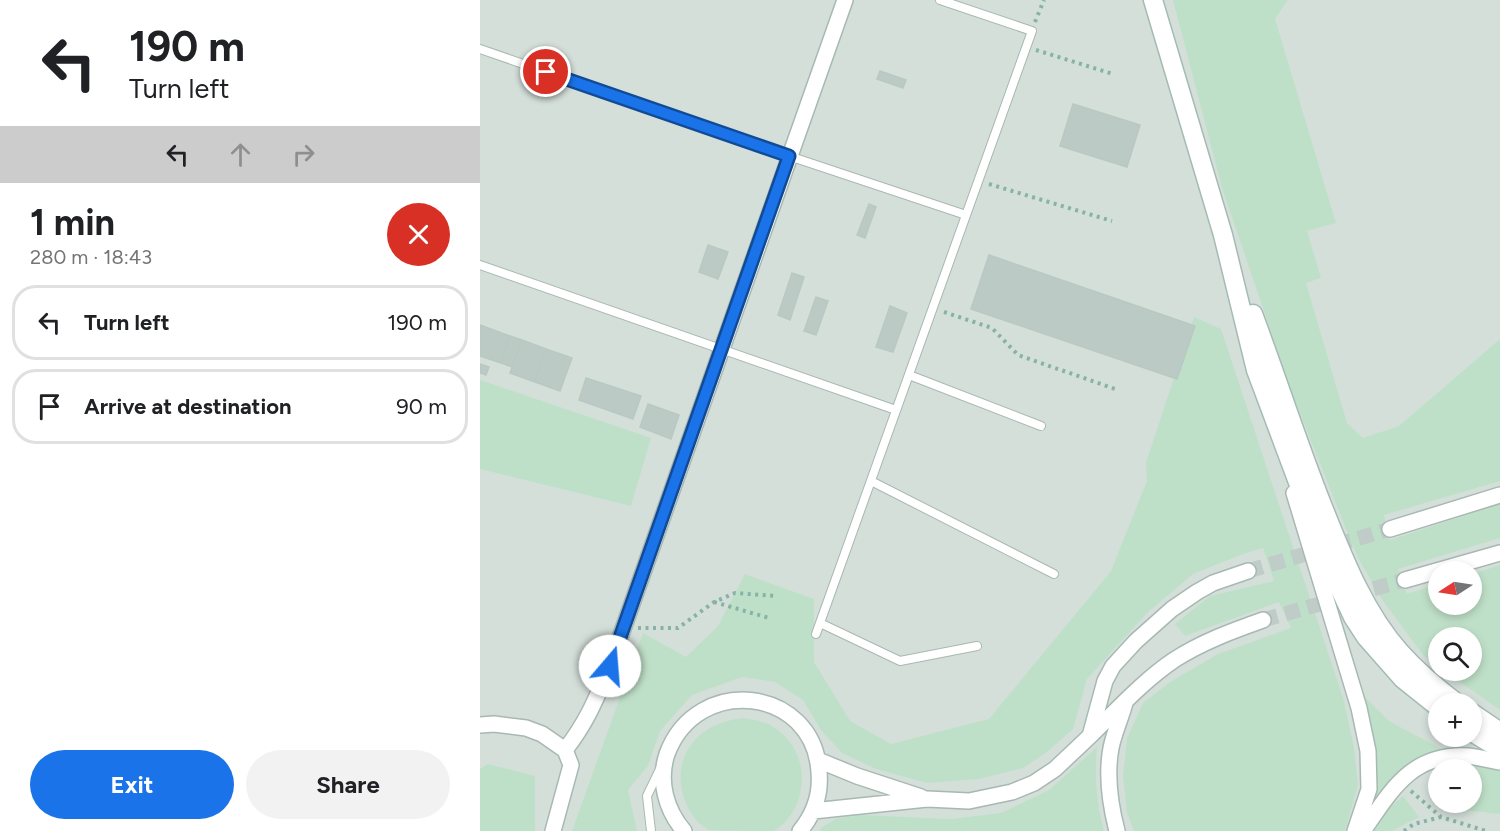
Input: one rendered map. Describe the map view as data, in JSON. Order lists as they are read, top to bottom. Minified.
{"north":"left","page":{"turn":["190 m","Turn left"],"heading":["1 min","280 m · 18:43"],"list":[{"name":"Turn left","value":"190 m"},{"name":"Arrive at destination","value":"90 m"}],"map_buttons":["+","−"],"buttons":["Exit","Share"]}}
